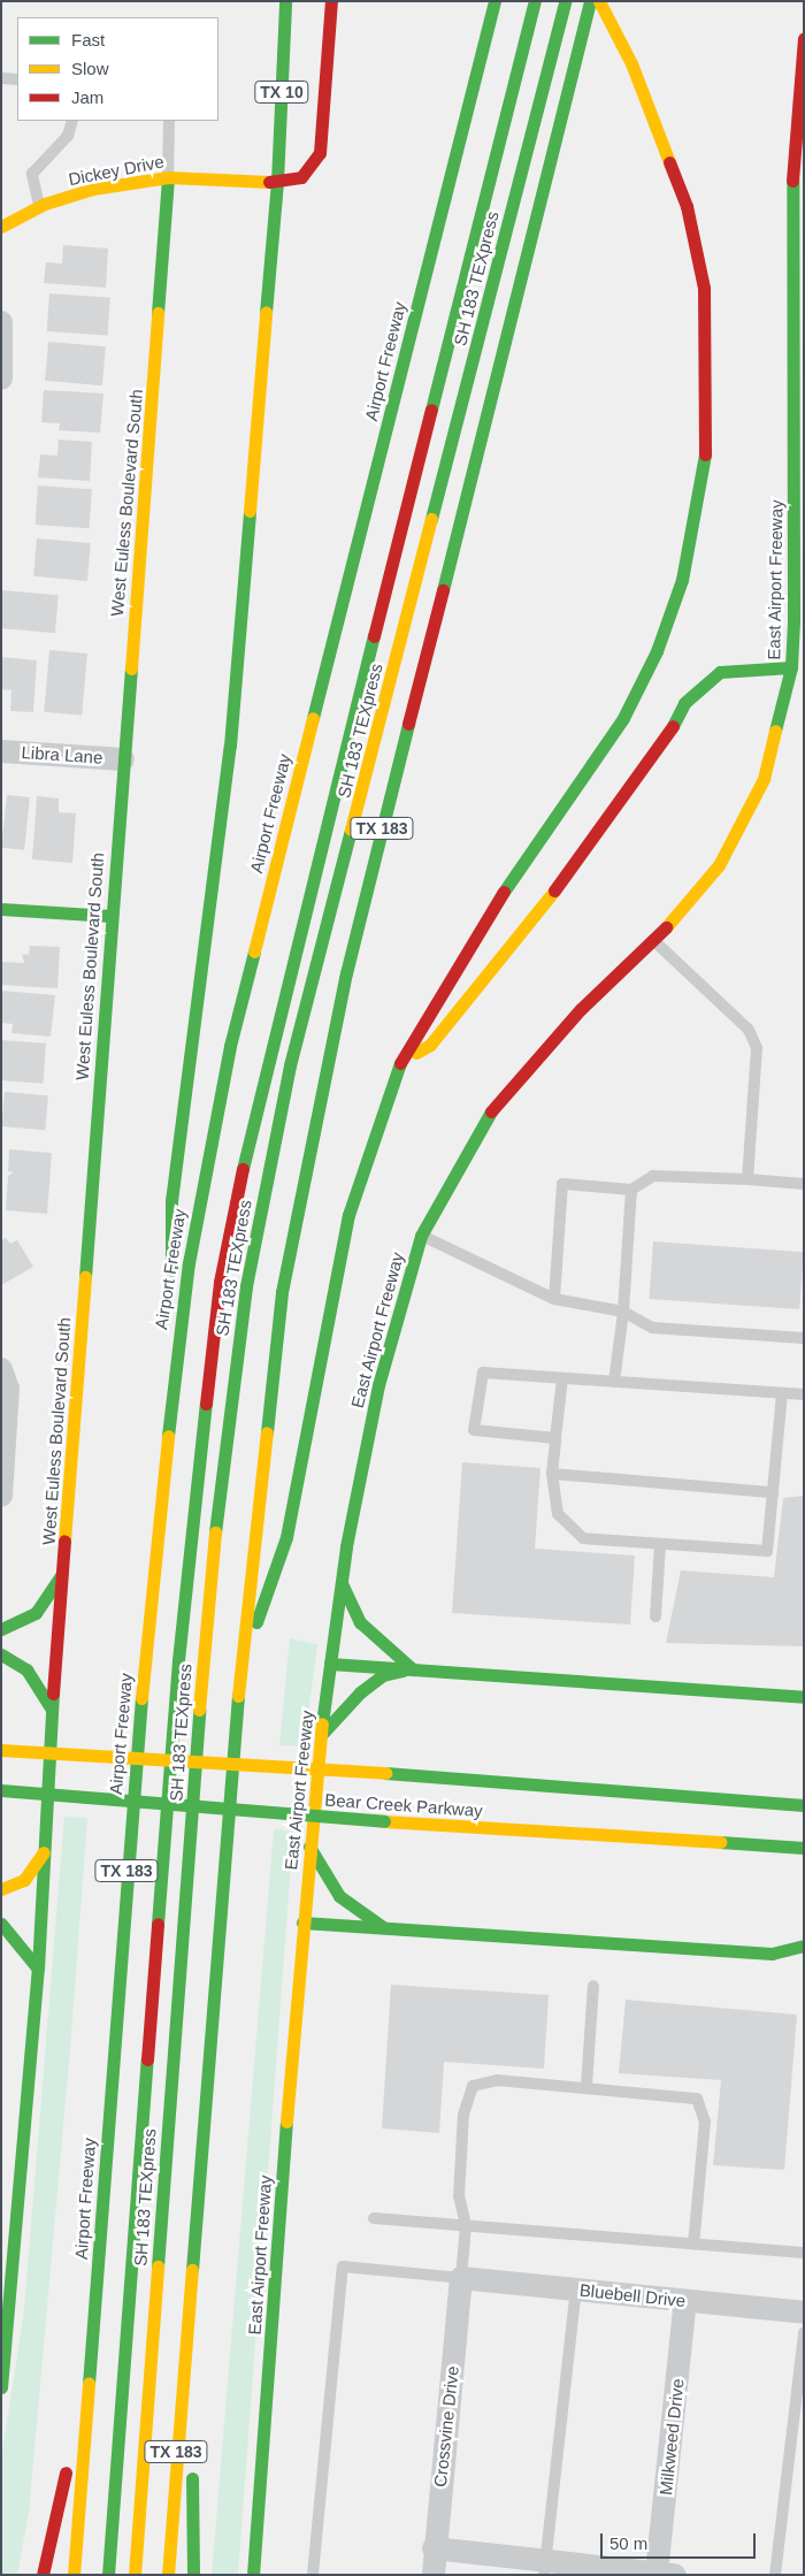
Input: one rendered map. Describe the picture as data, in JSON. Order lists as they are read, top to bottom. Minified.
{"streets":{"main road":["TX 10","Dickey Drive","SH 183 TEXpress","Airport Freeway","West Euless Boulevard South","East Airport Freeway","TX 183","Bear Creek Parkway"],"street":["Libra Lane","Bluebell Drive","Crossvine Drive","Milkweed Drive"]},"crossings":[["TX 10","Dickey Drive"],["Dickey Drive","West Euless Boulevard South"],["West Euless Boulevard South","Libra Lane"],["Bluebell Drive","Crossvine Drive"],["Bluebell Drive","Milkweed Drive"]],"legend":["Fast","Slow","Jam"],"scale_bar":"50 m"}
